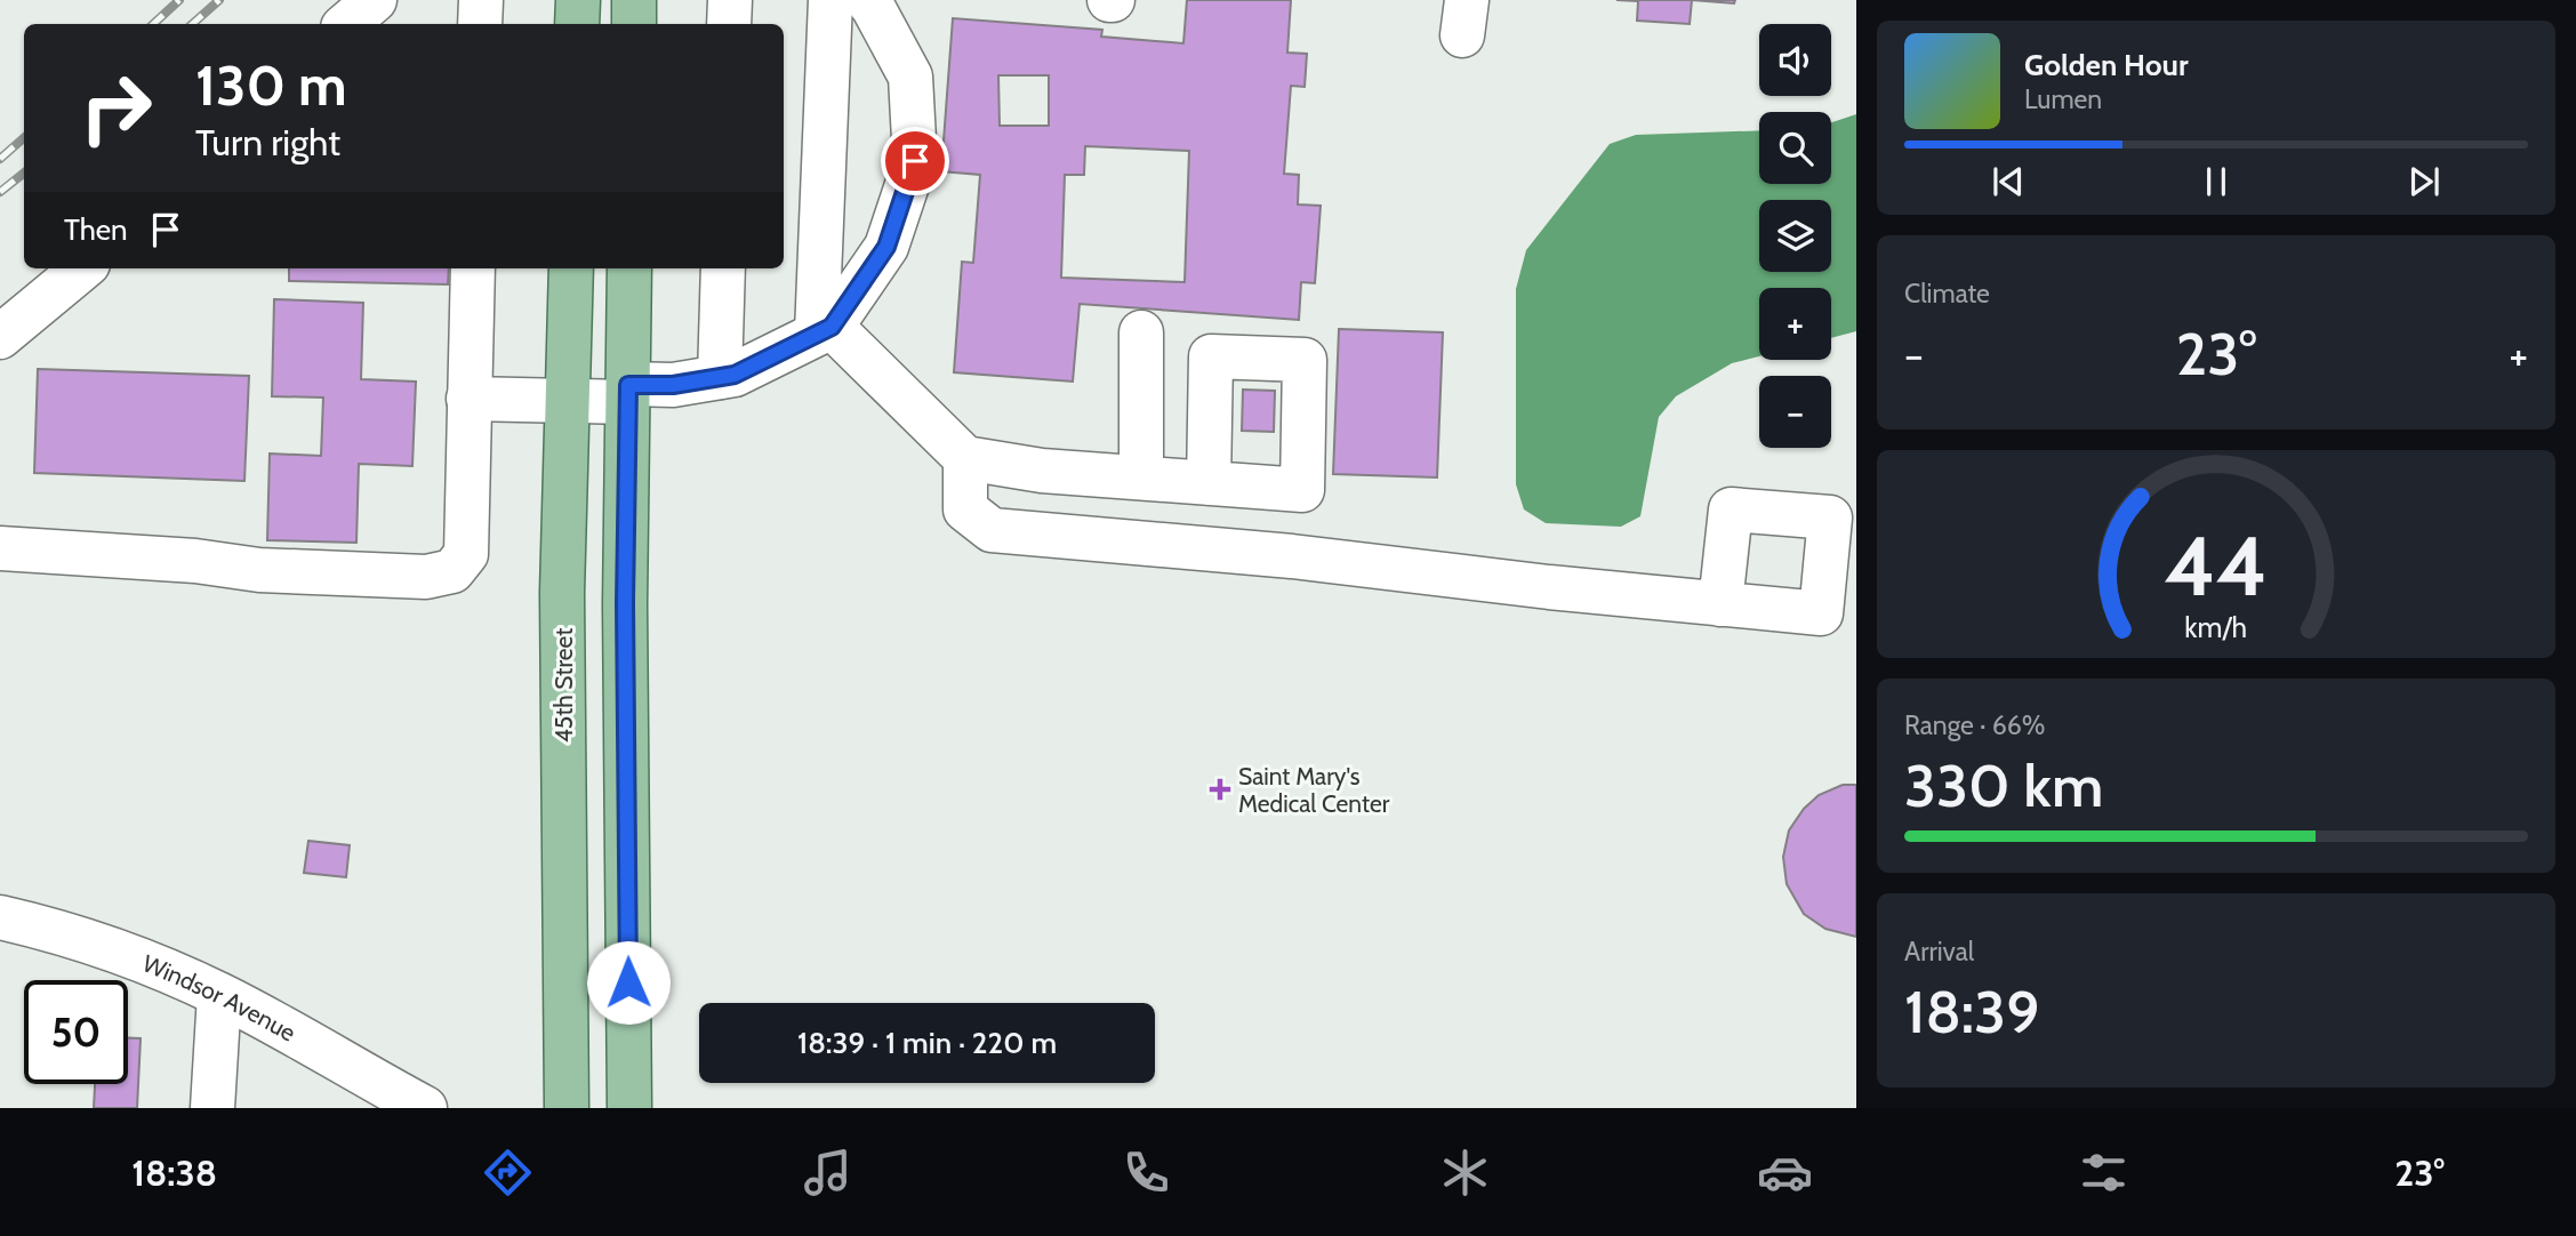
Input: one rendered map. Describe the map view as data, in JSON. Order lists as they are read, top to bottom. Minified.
{"streets":{"main road":["45th Street"],"street":["Windsor Avenue"]},"places":{"health":["Saint Mary's Medical Center"]},"page":{"map_buttons":["+","−"],"turn":["130 m","Turn right"],"song":["Golden Hour","Lumen"],"then":"Then","tile":["Climate",["Range · 66%","330 km"],["Arrival","18:39"]],"heat":["−","23°","+"],"limit":"50","trip":"18:39 · 1 min · 220 m","tabs":["18:38","23°"],"gauge":["44","km/h"]}}
